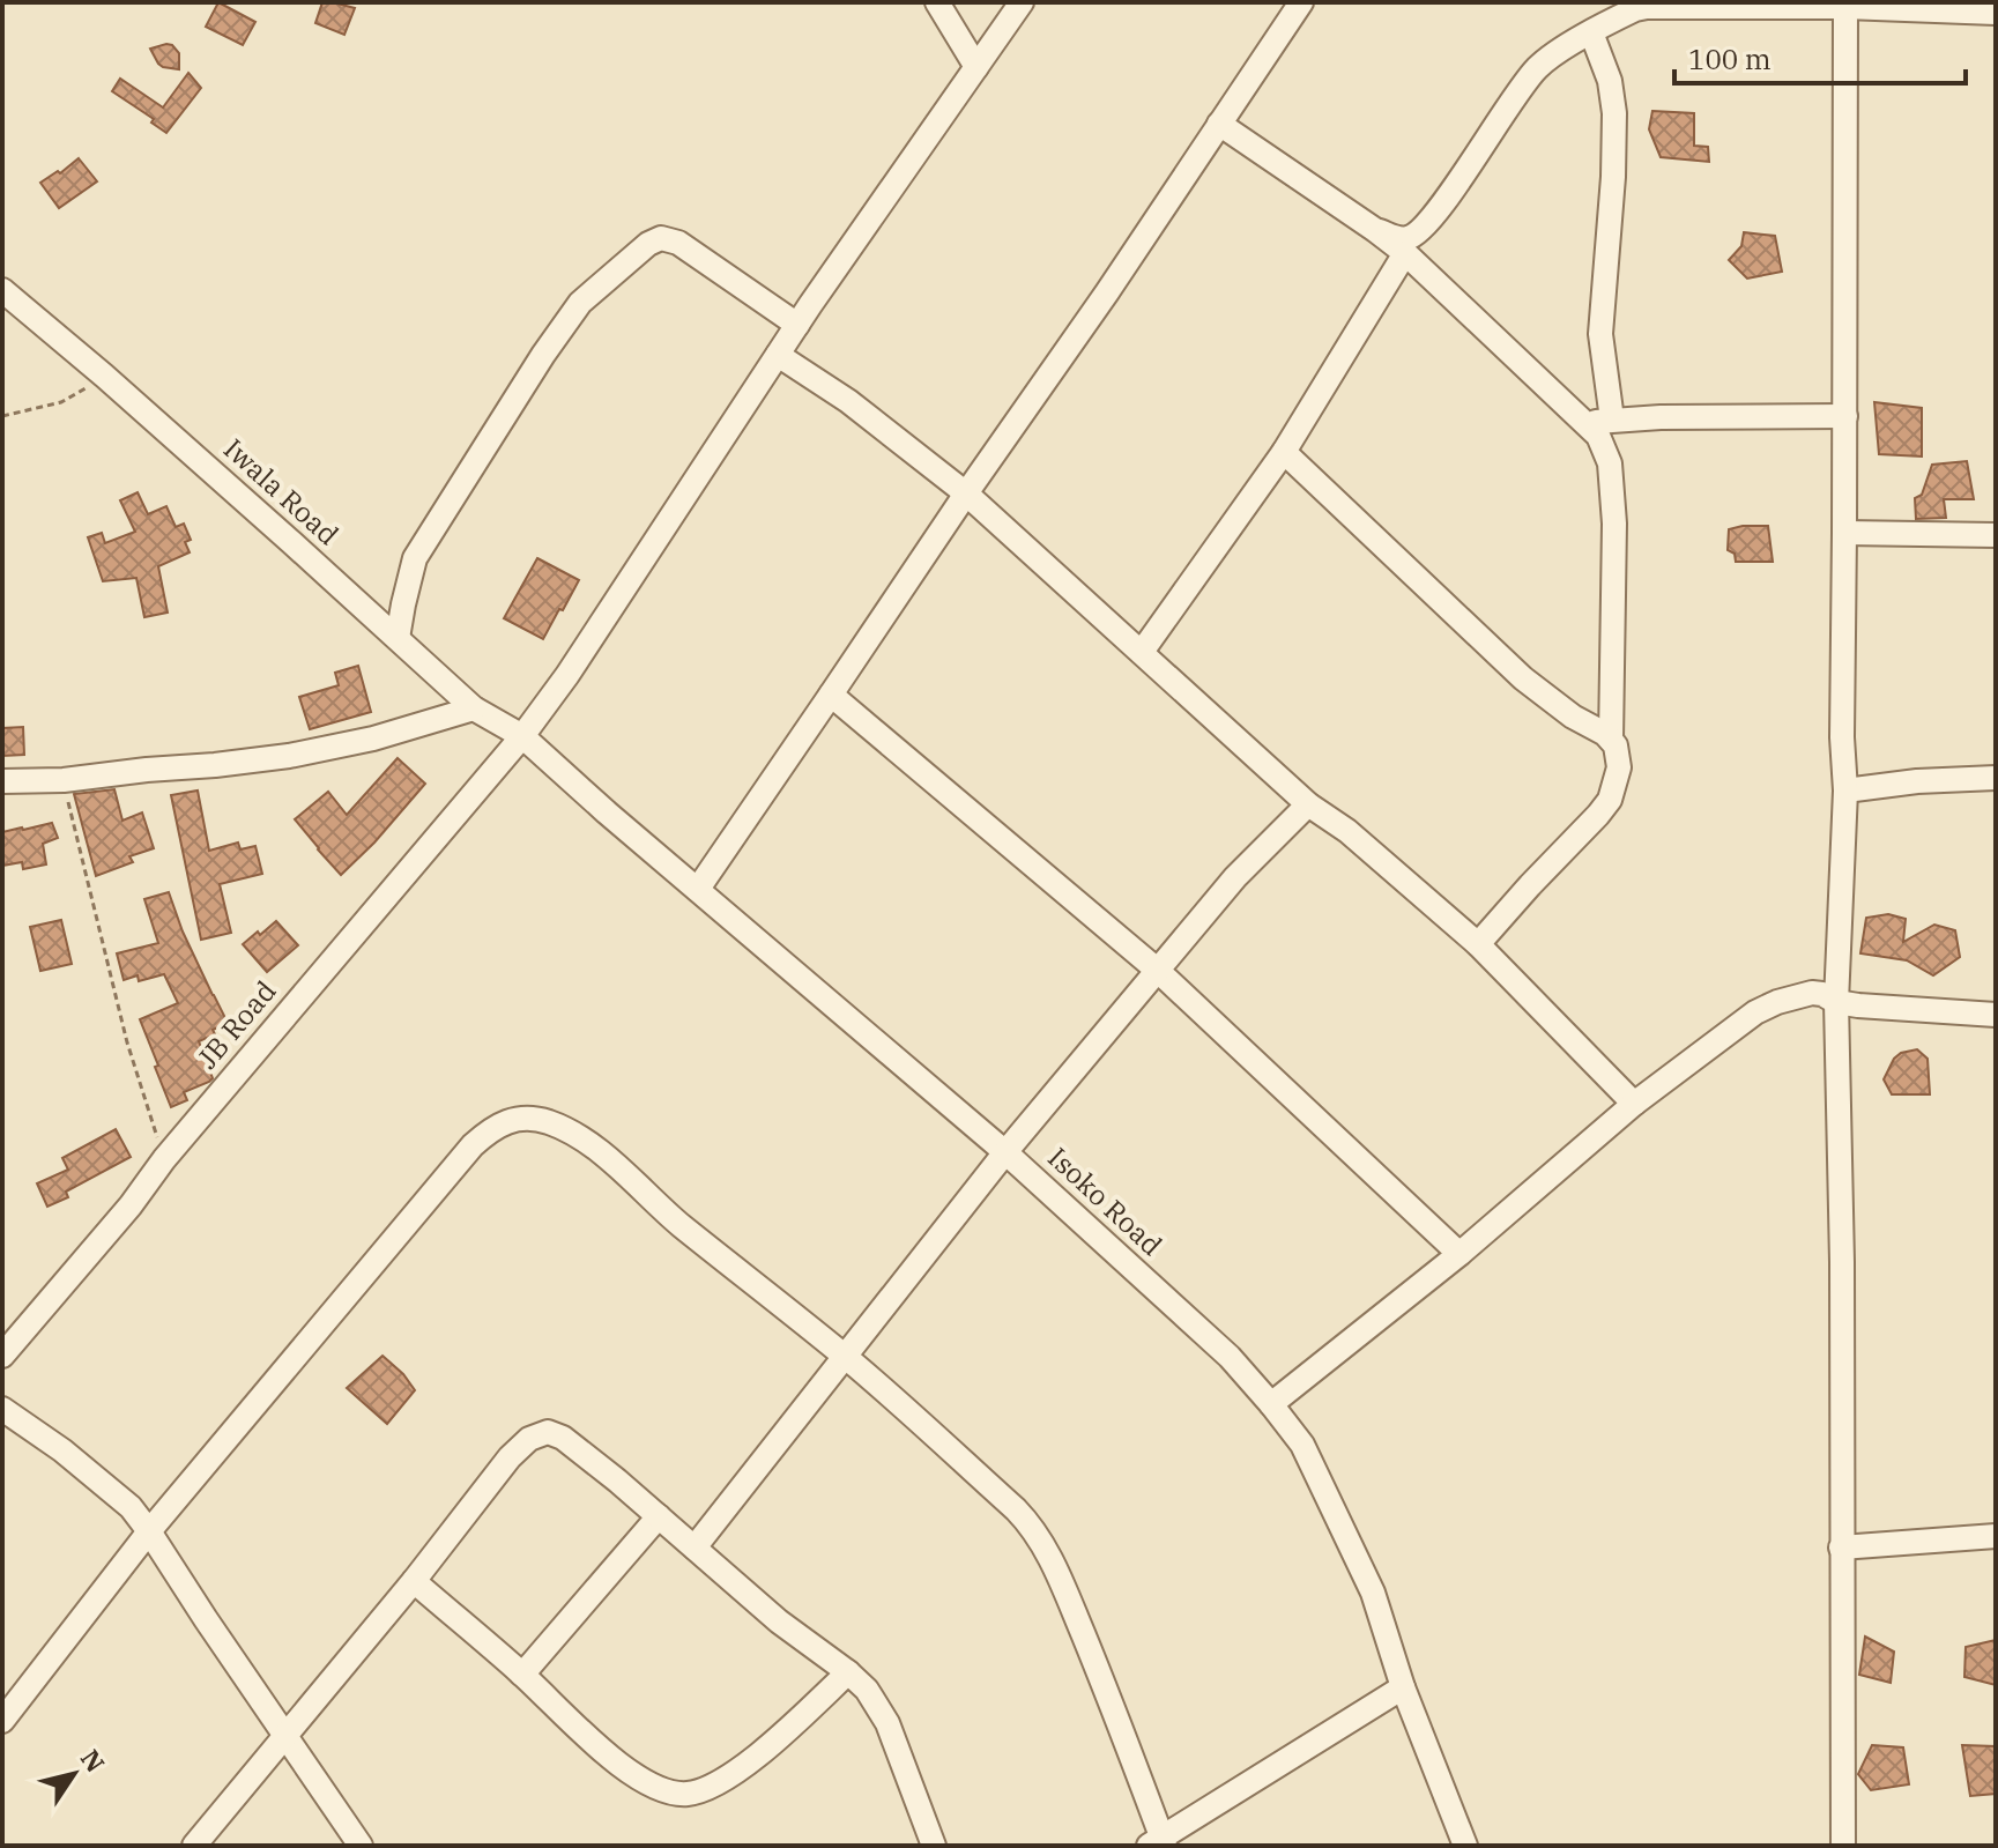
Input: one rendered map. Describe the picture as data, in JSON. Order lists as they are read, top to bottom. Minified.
{"streets":{"street":["Iwala Road","JB Road","Isoko Road"]},"crossings":[["Iwala Road","JB Road"],["Iwala Road","Isoko Road"],["JB Road","Isoko Road"]],"scale_bar":"100 m","north":"top right"}
